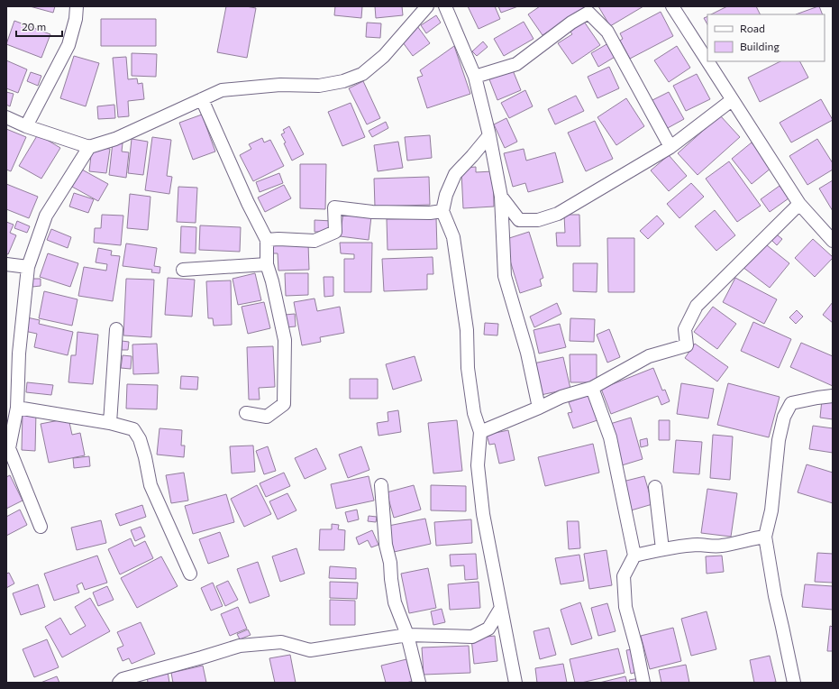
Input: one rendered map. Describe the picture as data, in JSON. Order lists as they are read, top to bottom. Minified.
{"legend":["Road","Building"],"scale_bar":"20 m"}
